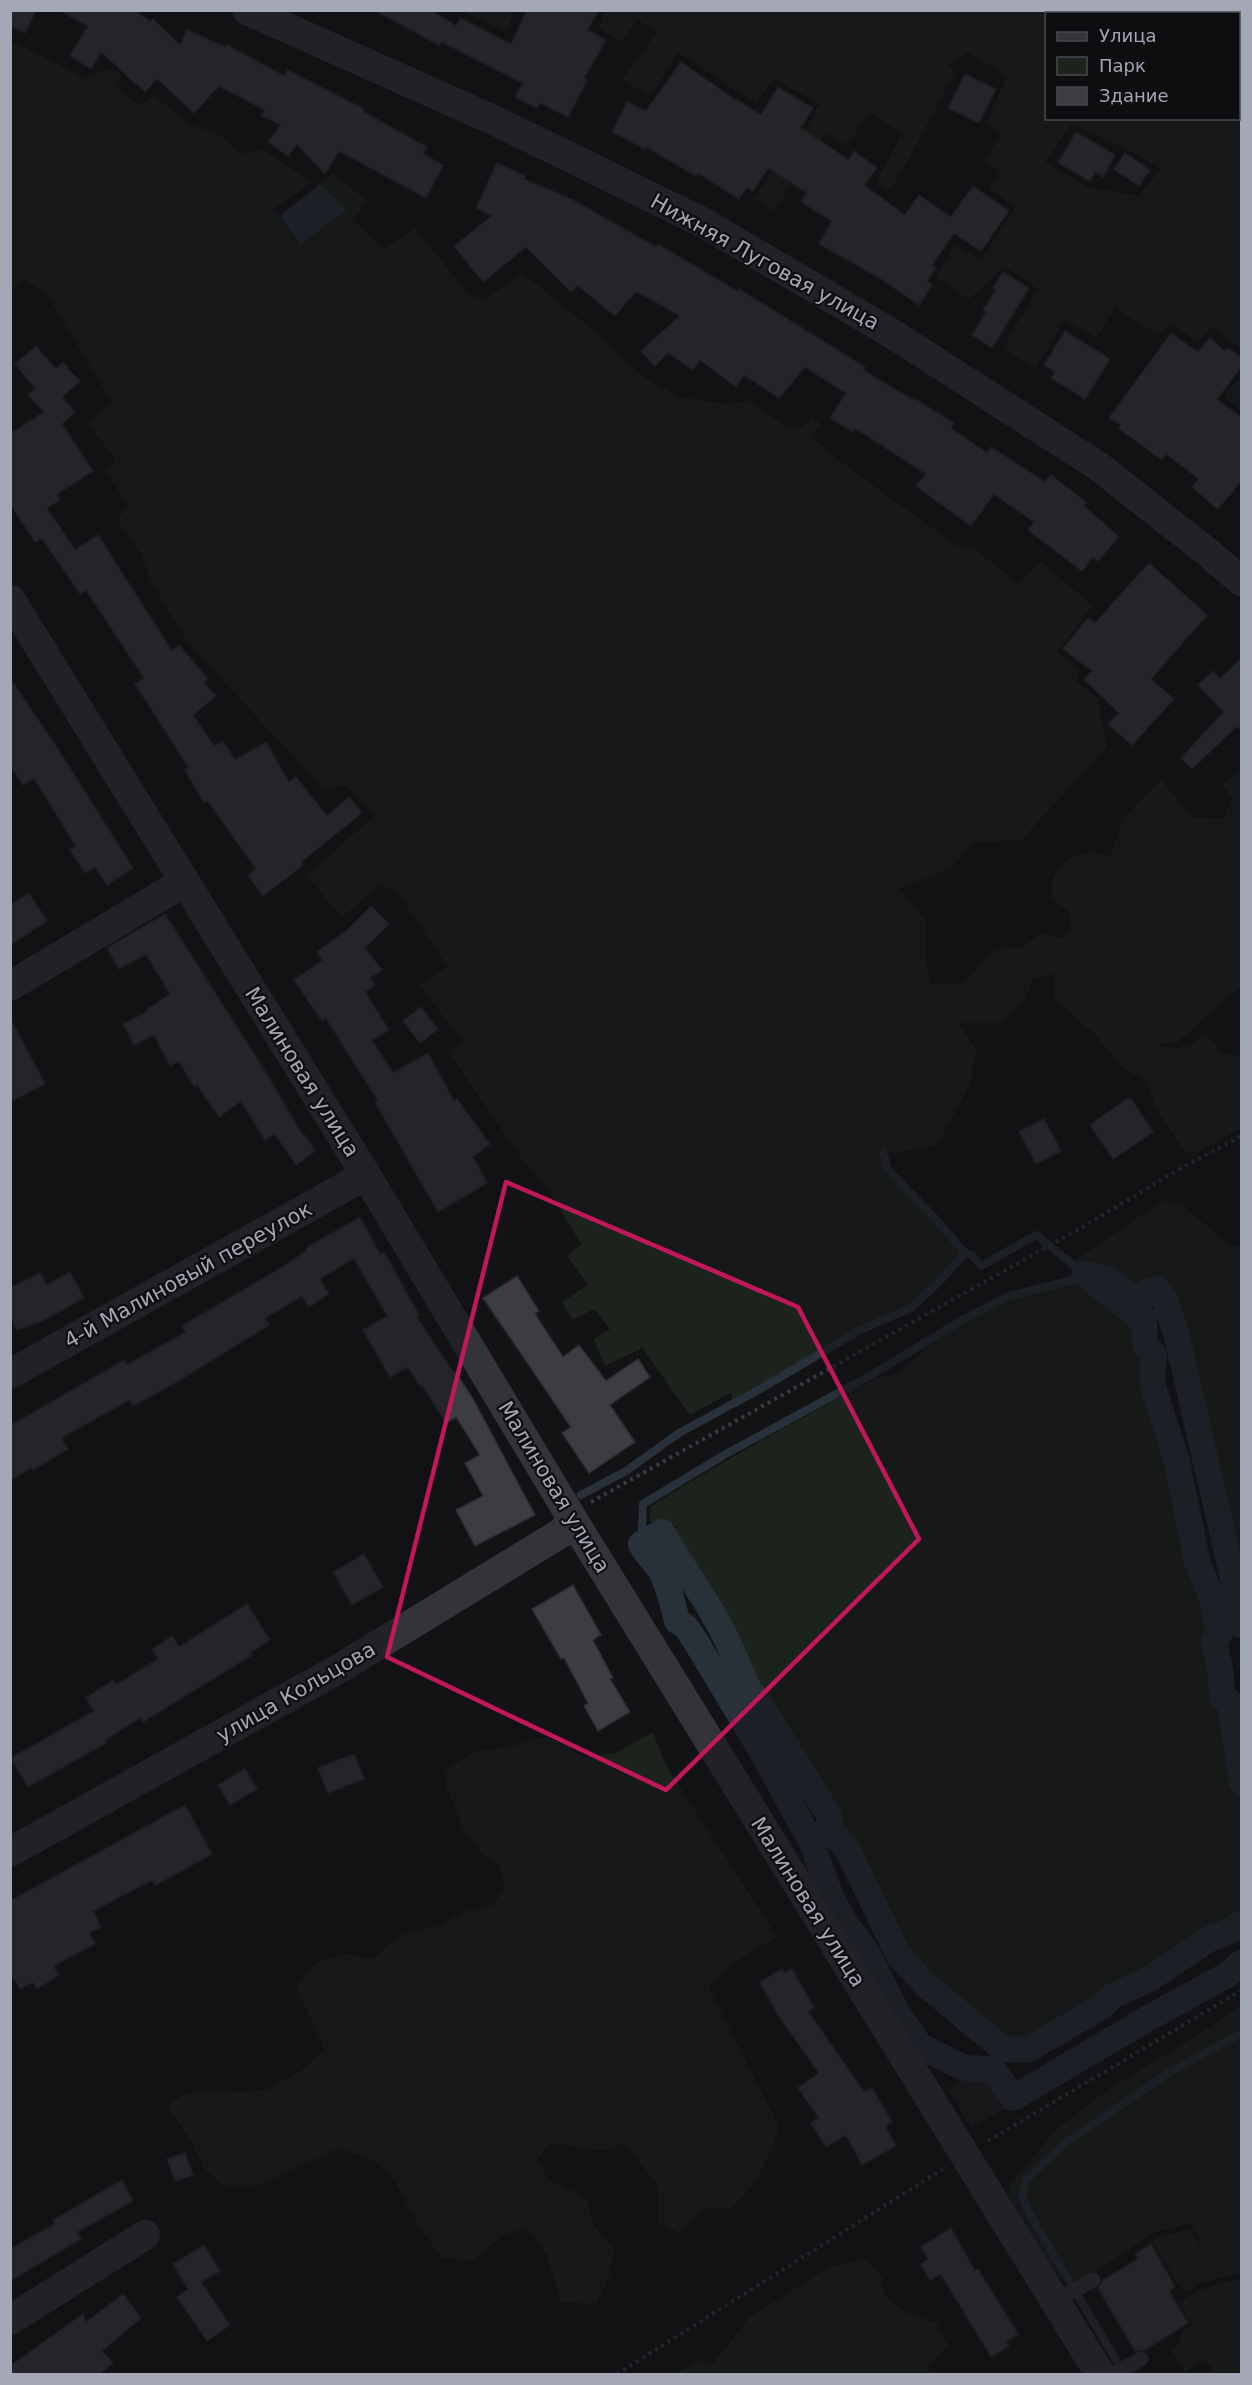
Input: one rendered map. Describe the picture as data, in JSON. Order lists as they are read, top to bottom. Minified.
{"streets":{"street":["Нижняя Луговая улица","Малиновая улица","4-й Малиновый переулок","улица Кольцова"]},"crossings":[["Малиновая улица","4-й Малиновый переулок"],["Малиновая улица","улица Кольцова"]],"legend":["Улица","Парк","Здание"]}
